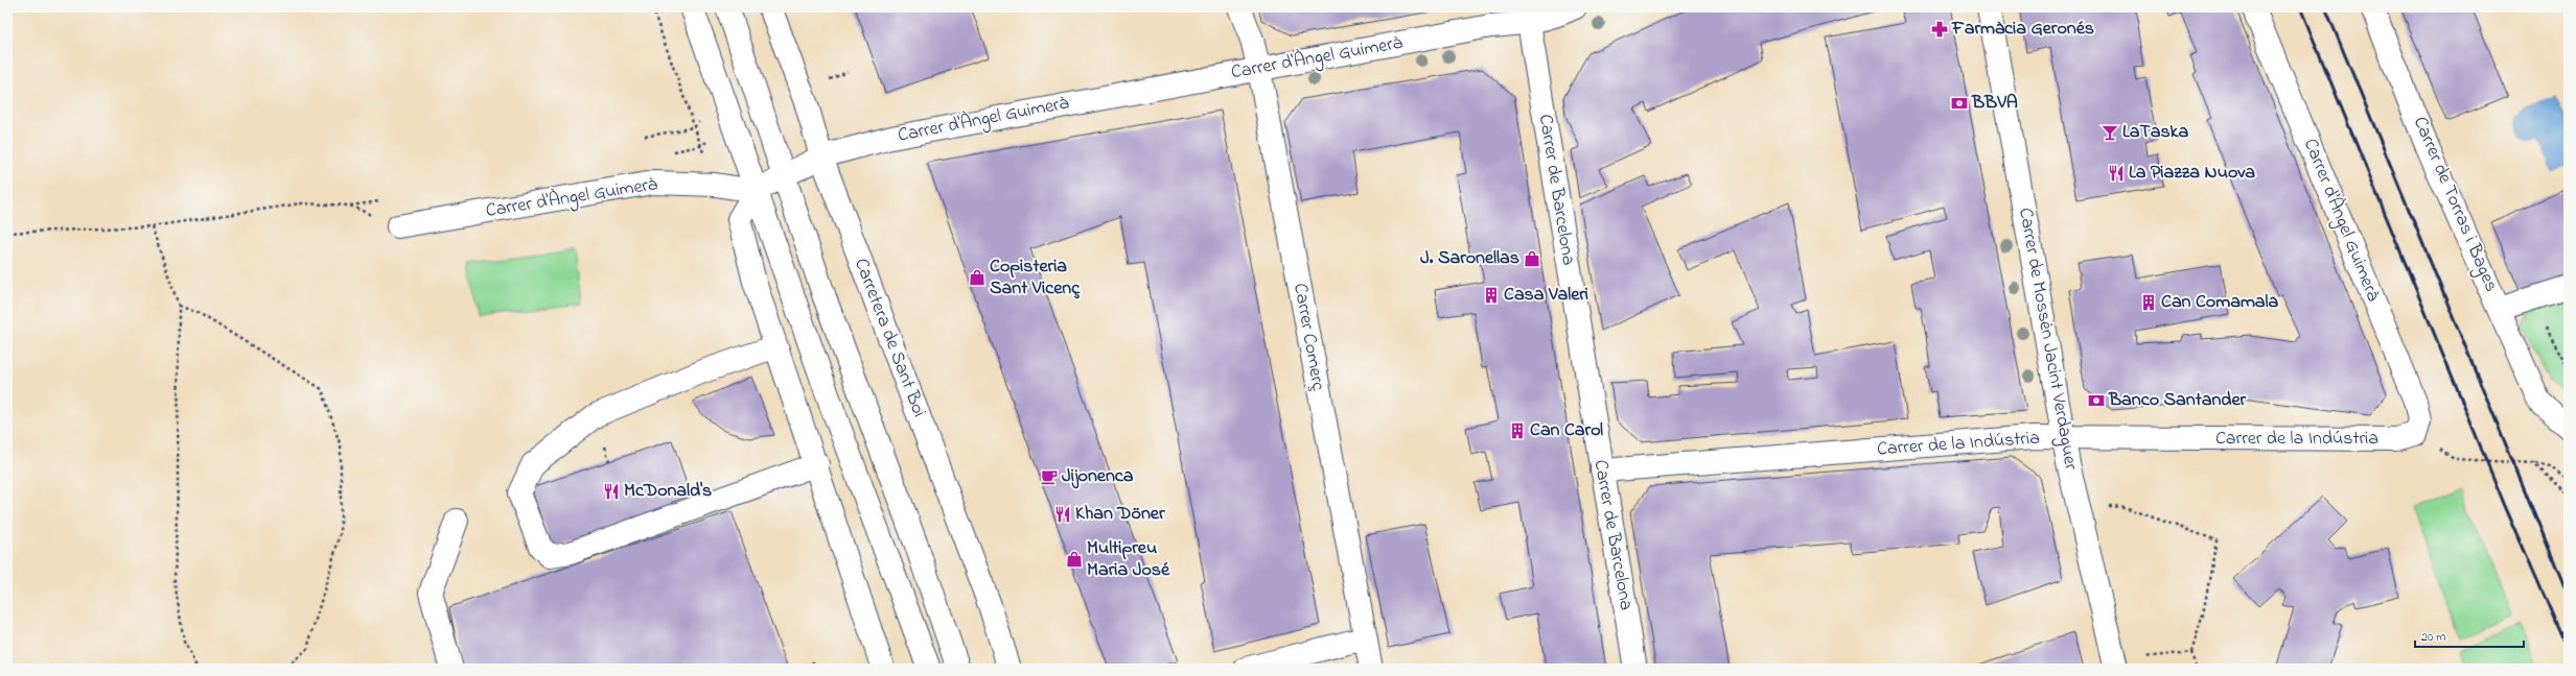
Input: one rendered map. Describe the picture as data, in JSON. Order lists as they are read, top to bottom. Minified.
{"streets":{"street":["Carrer d'Àngel Guimerà","Carrer de Barcelona","Carrer de Torras i Bages","Carrer Comerç","Carretera de Sant Boi","Carrer de Mossèn Jacint Verdaguer","Carrer de la Indústria"]},"crossings":[["Carrer d'Àngel Guimerà","Carrer de Barcelona"],["Carrer d'Àngel Guimerà","Carrer Comerç"],["Carrer d'Àngel Guimerà","Carretera de Sant Boi"],["Carrer d'Àngel Guimerà","Carrer de la Indústria"],["Carrer de Barcelona","Carrer de la Indústria"],["Carrer de Mossèn Jacint Verdaguer","Carrer de la Indústria"]],"places":{"pharmacy":["Farmàcia Geronés"],"bank":["BBVA","Banco Santander"],"bar":["LaTaska"],"restaurant":["La Piazza Nuova","McDonald's","Khan Döner"],"shop":["J. Saronellas","Copisteria Sant Vicenç","Multipreu Maria José"],"building":["Casa Valeri","Can Comamala","Can Carol"],"cafe":["Jijonenca"]},"scale_bar":"20 m"}
